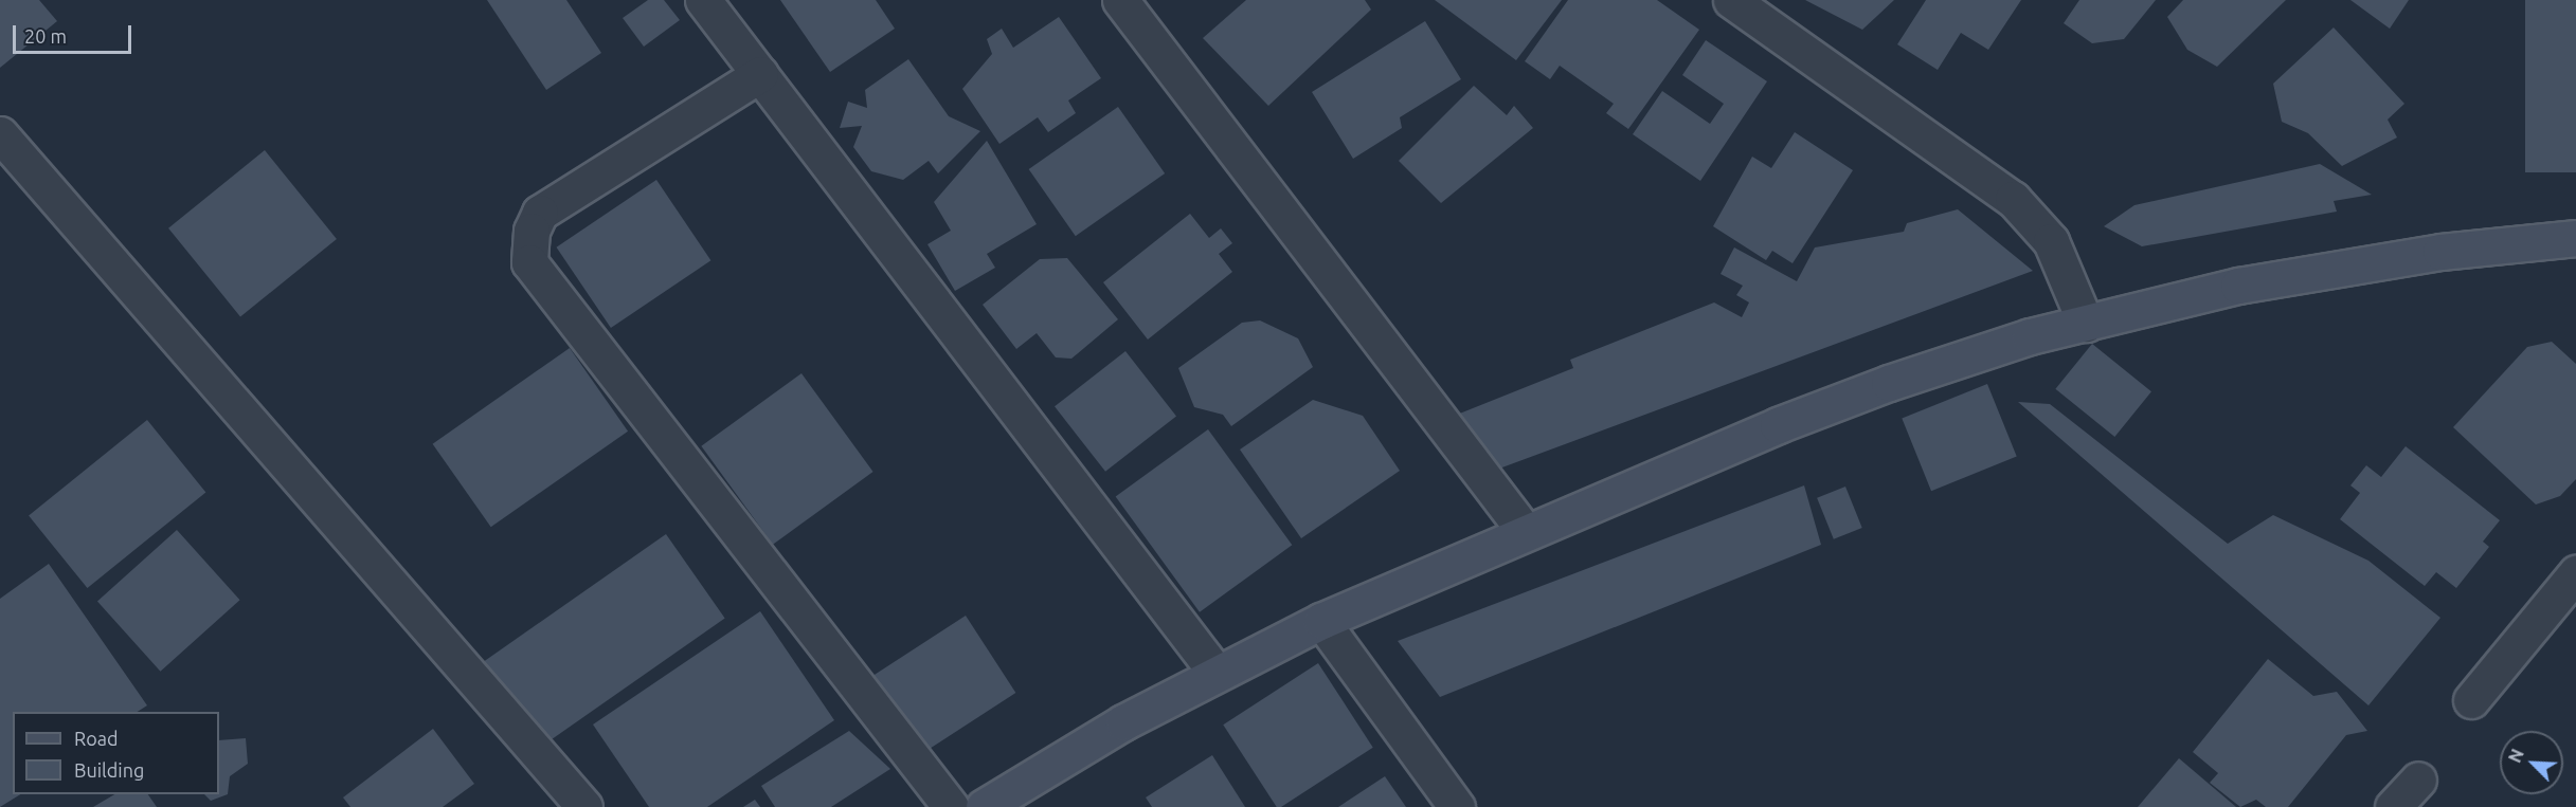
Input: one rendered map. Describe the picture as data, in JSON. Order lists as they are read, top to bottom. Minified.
{"legend":["Road","Building"],"scale_bar":"20 m","north":"top left"}
